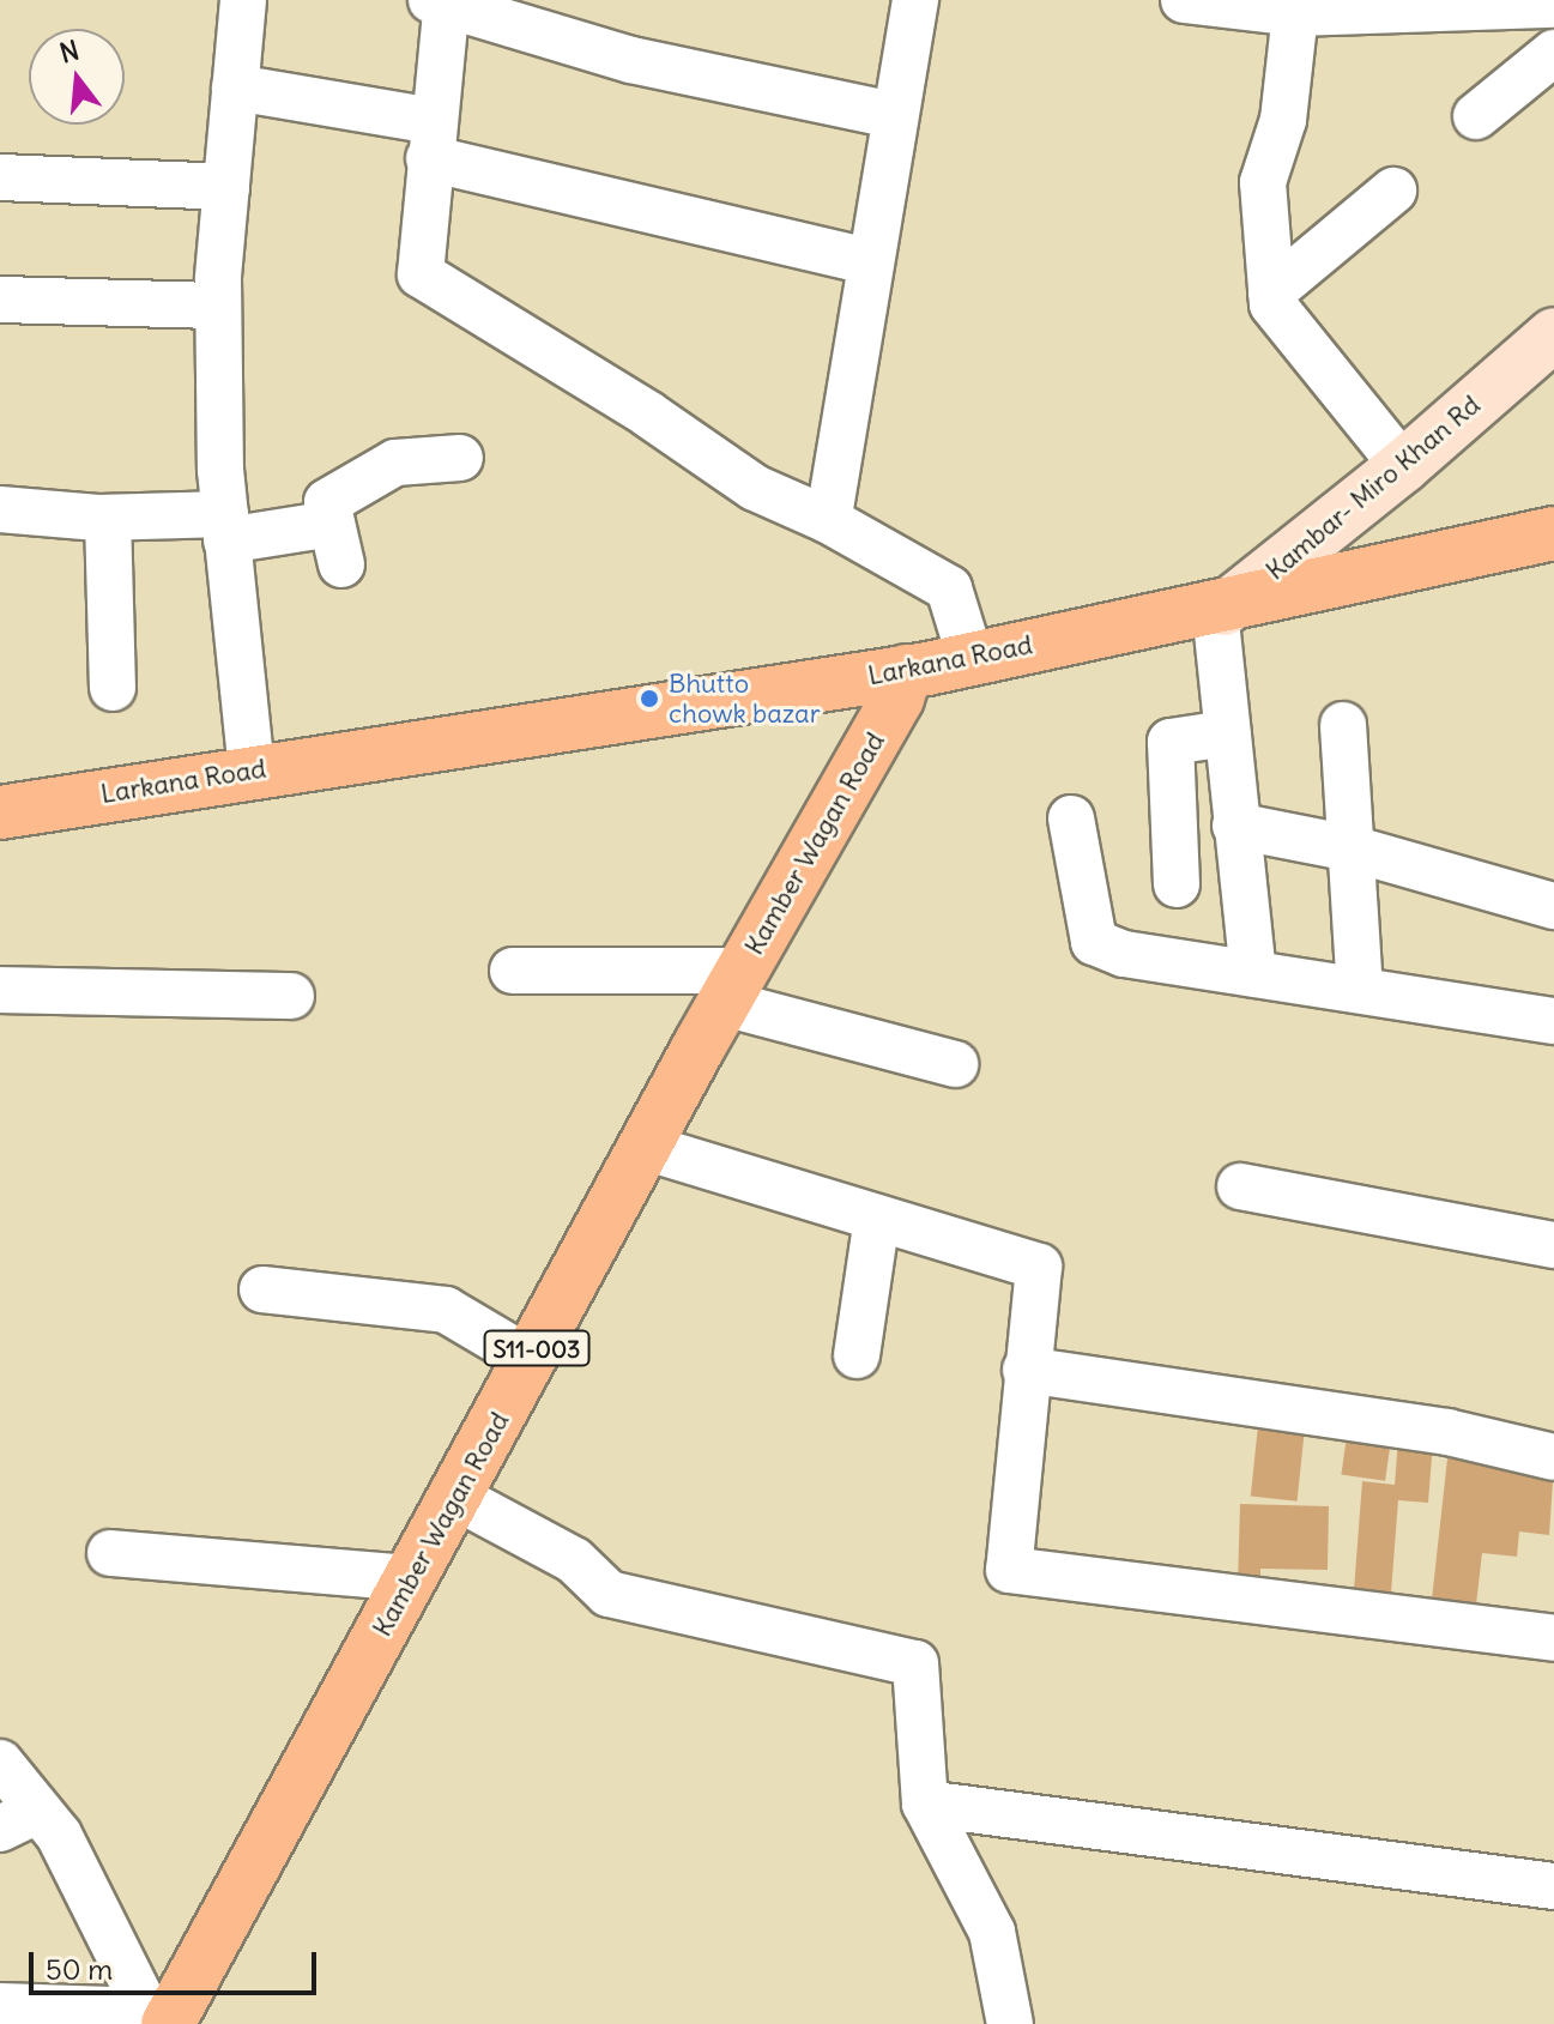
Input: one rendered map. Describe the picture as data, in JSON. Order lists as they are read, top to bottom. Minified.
{"streets":{"main road":["Kambar- Miro Khan Rd","Larkana Road","Kamber Wagan Road","S11-003"]},"crossings":[["Kambar- Miro Khan Rd","Larkana Road"],["Larkana Road","Kamber Wagan Road"]],"places":["Bhutto chowk bazar"],"scale_bar":"50 m","north":"top"}
